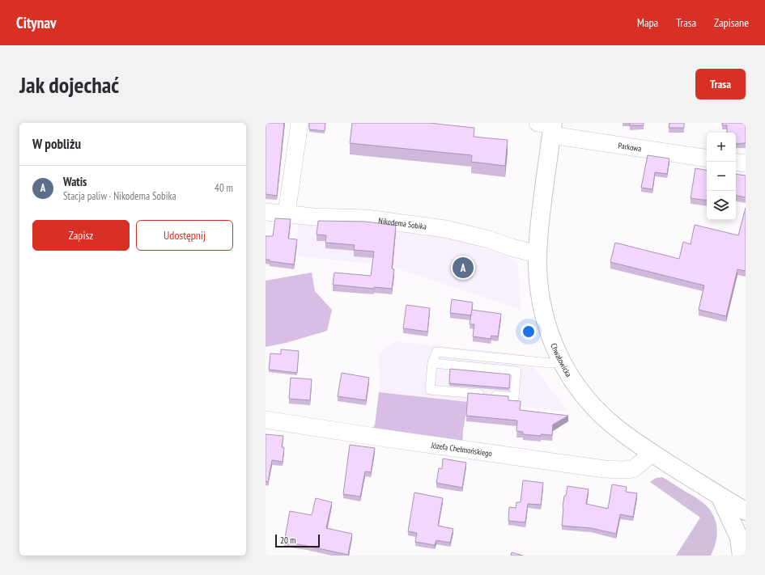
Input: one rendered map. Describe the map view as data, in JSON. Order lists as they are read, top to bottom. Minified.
{"streets":{"main road":["Chwałowicka"],"street":["Parkowa","Nikodema Sobika","Józefa Chełmońskiego"]},"crossings":[["Parkowa","Chwałowicka"],["Nikodema Sobika","Chwałowicka"],["Chwałowicka","Józefa Chełmońskiego"]],"scale_bar":"20 m","page":{"header":"Citynav","nav":["Mapa","Trasa","Zapisane"],"buttons":["Trasa",["Zapisz","Udostępnij"]],"title":"Jak dojechać","heading":"W pobliżu","map_buttons":["+","−"],"list":[{"mark":"A","name":"Watis","note":"Stacja paliw · Nikodema Sobika","value":"40 m"}],"pins":"A","scale":"20 m"}}
